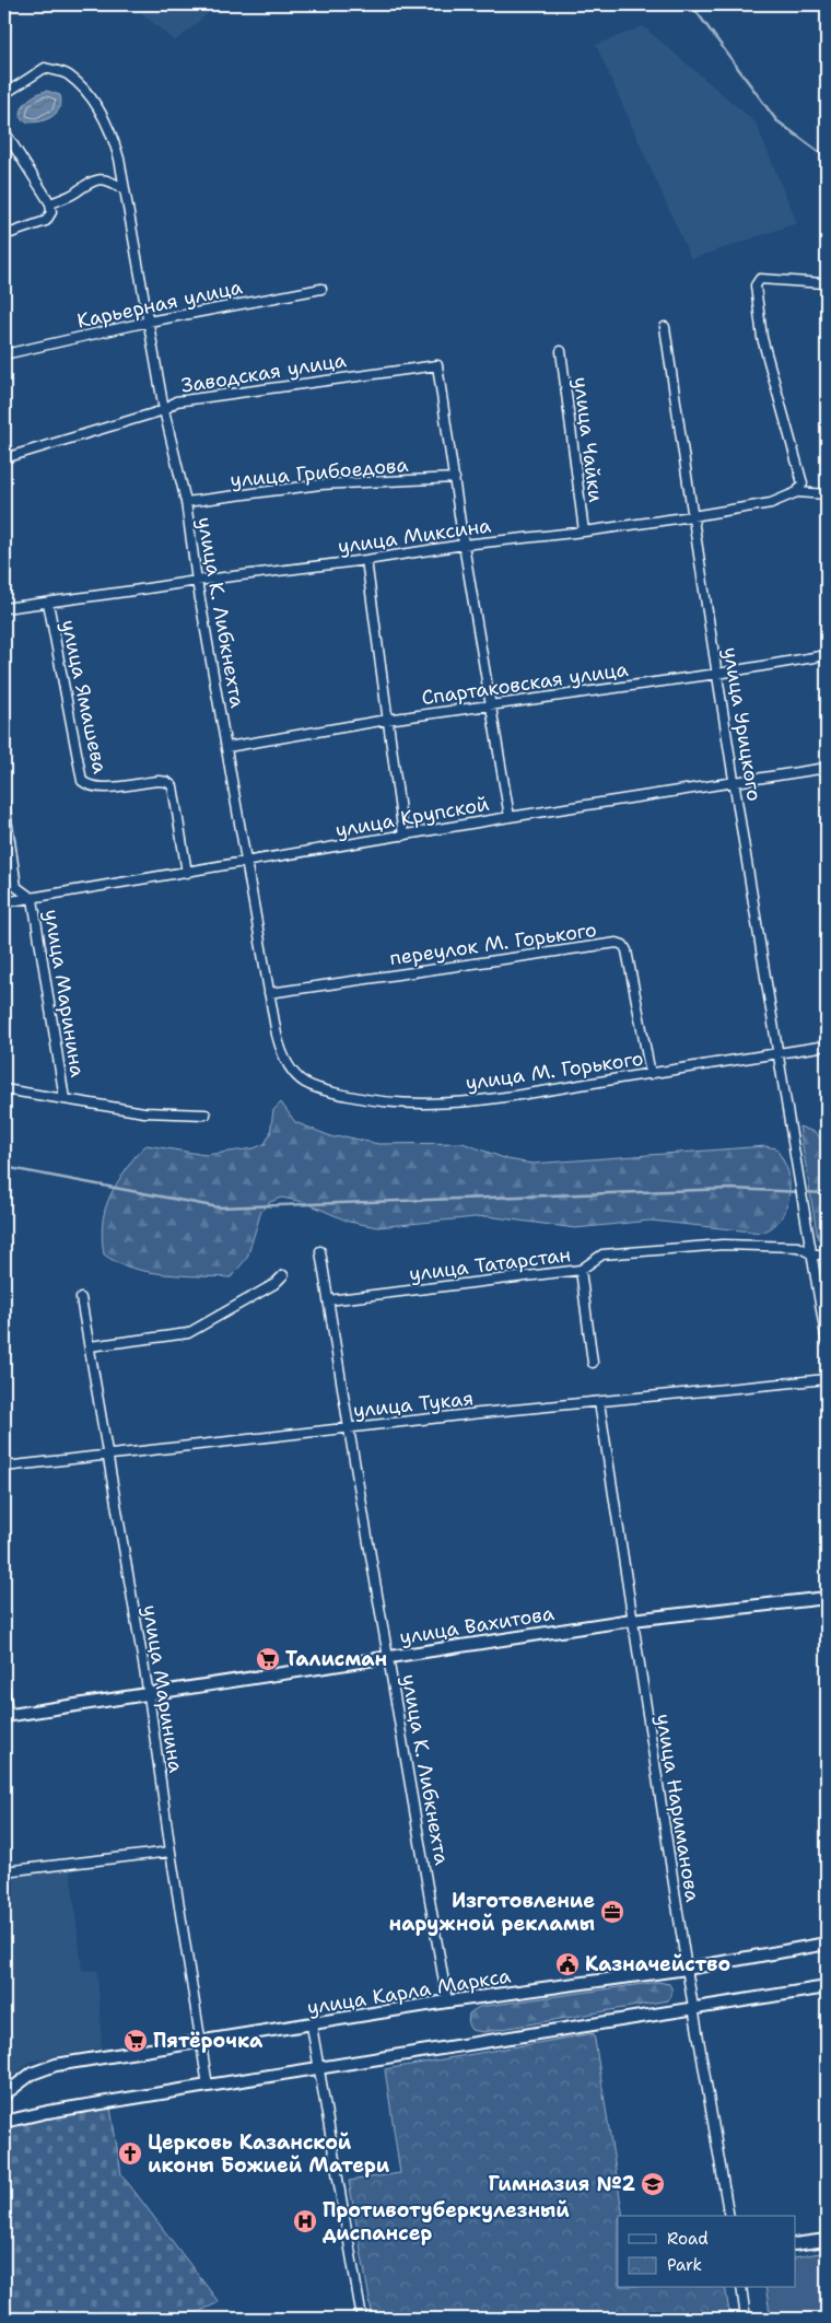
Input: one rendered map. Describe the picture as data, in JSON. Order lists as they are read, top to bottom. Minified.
{"streets":{"main road":["улица Вахитова","улица Карла Маркса"],"street":["Карьерная улица","Заводская улица","улица Чайки","улица Грибоедова","улица Миксина","улица К. Либкнехта","Спартаковская улица","улица Ямашева","улица Урицкого","улица Крупской","переулок М. Горького","улица Маринина","улица М. Горького","улица Татарстан","улица Тукая","улица Нариманова"]},"crossings":[["Карьерная улица","улица К. Либкнехта"],["Заводская улица","улица Грибоедова"],["Заводская улица","улица К. Либкнехта"],["улица Чайки","улица Миксина"],["улица Грибоедова","улица К. Либкнехта"],["улица Миксина","улица К. Либкнехта"],["улица Миксина","улица Ямашева"],["улица Миксина","улица Урицкого"],["улица К. Либкнехта","Спартаковская улица"],["улица К. Либкнехта","улица Крупской"],["улица К. Либкнехта","переулок М. Горького"],["улица К. Либкнехта","улица М. Горького"],["улица К. Либкнехта","улица Татарстан"],["улица К. Либкнехта","улица Тукая"],["улица К. Либкнехта","улица Вахитова"],["улица К. Либкнехта","улица Карла Маркса"],["Спартаковская улица","улица Урицкого"],["улица Ямашева","улица Крупской"],["улица Урицкого","улица Крупской"],["улица Урицкого","улица М. Горького"],["улица Урицкого","улица Татарстан"],["улица Крупской","улица Маринина"],["переулок М. Горького","улица М. Горького"],["улица Маринина","улица Тукая"],["улица Маринина","улица Вахитова"],["улица Маринина","улица Карла Маркса"],["улица Тукая","улица Нариманова"],["улица Вахитова","улица Нариманова"],["улица Нариманова","улица Карла Маркса"]],"places":{"supermarket":["Талисман","Пятёрочка"],"office":["Изготовление наружной рекламы"],"public building":["Казначейство"],"church":["Церковь Казанской иконы Божией Матери"],"school or university":["Гимназия №2"],"hospital":["Противотуберкулезный диспансер"]},"legend":["Road","Park"]}
